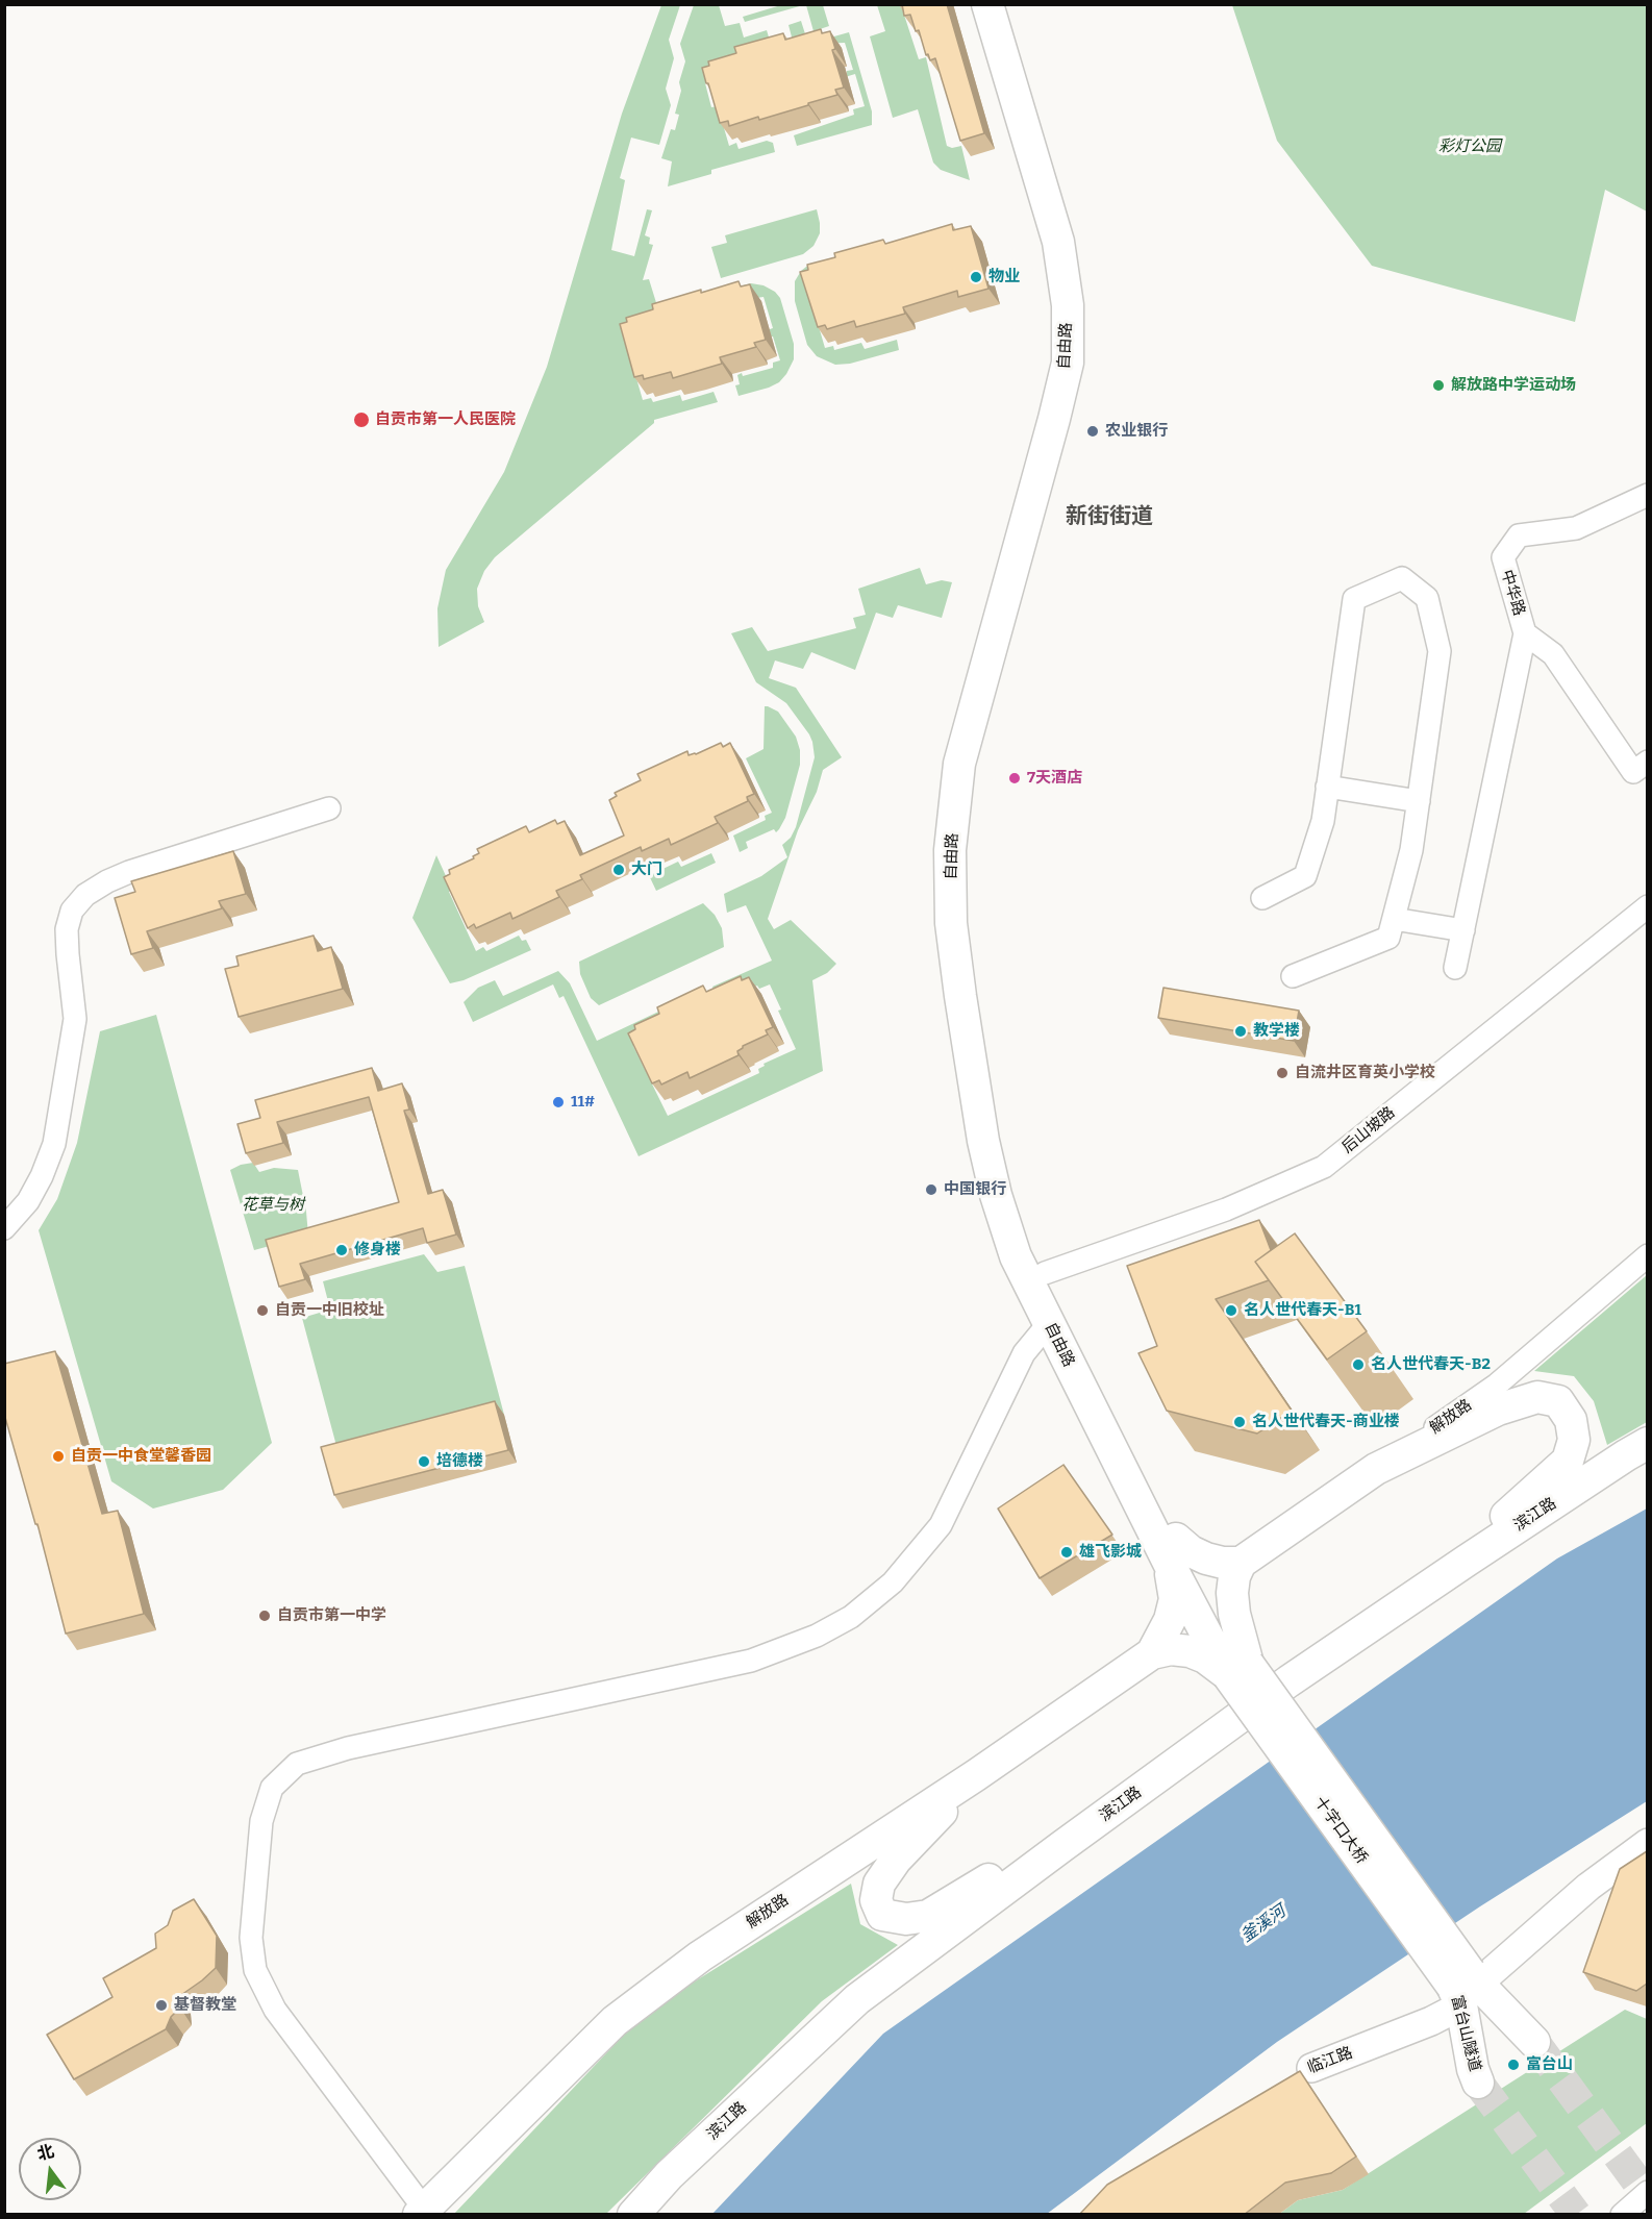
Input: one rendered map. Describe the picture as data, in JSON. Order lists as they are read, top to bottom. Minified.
{"streets":{"main road":["自由路","解放路","滨江路","十字口大桥","富台山隧道"],"street":["中华路","后山坡路","临江路"]},"crossings":[["自由路","后山坡路"],["自由路","十字口大桥"],["十字口大桥","富台山隧道"],["十字口大桥","临江路"],["富台山隧道","临江路"]],"districts":["新街街道"],"water":["釜溪河"],"parks":["彩灯公园","花草与树"],"places":["物业","解放路中学运动场","自贡市第一人民医院","农业银行","7天酒店","大门","教学楼","自流井区育英小学校","11#","中国银行","修身楼","自贡一中旧校址","名人世代春天-B1","名人世代春天-B2","名人世代春天-商业楼","自贡一中食堂馨香园","培德楼","雄飞影城","自贡市第一中学","基督教堂","富台山"],"north":"top"}
